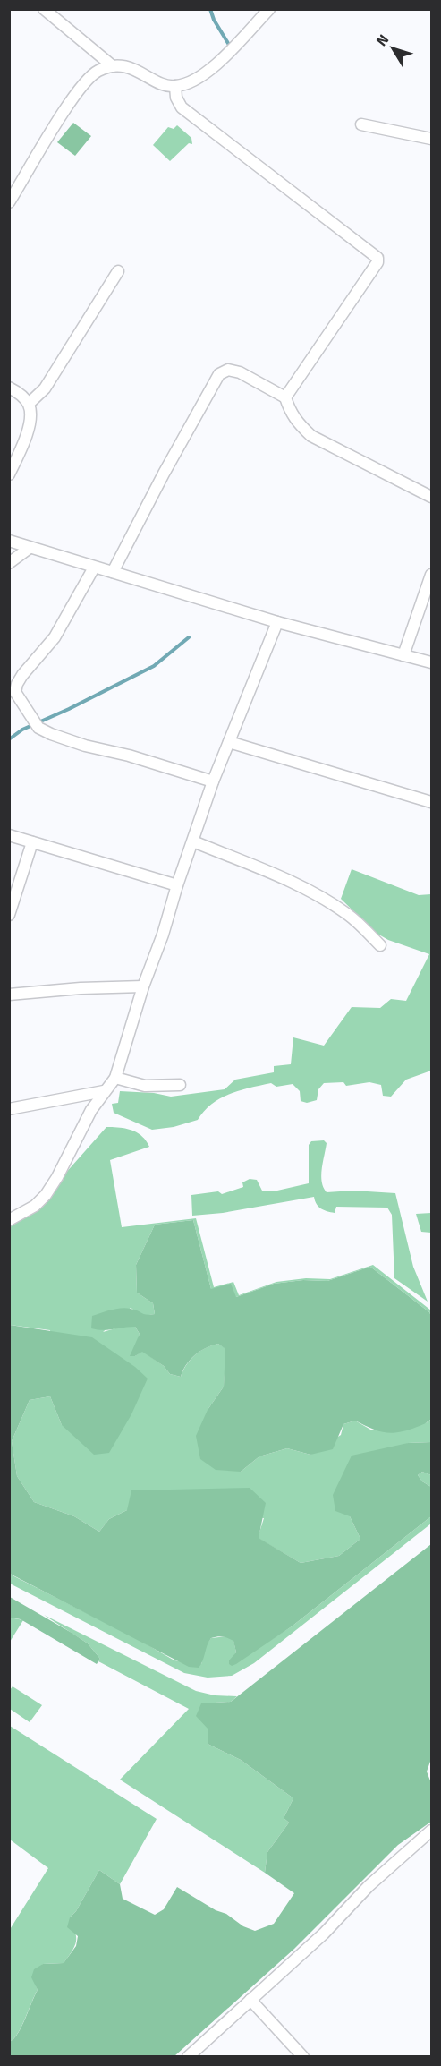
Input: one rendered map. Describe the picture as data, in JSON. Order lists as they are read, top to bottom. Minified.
{"north":"top left"}
